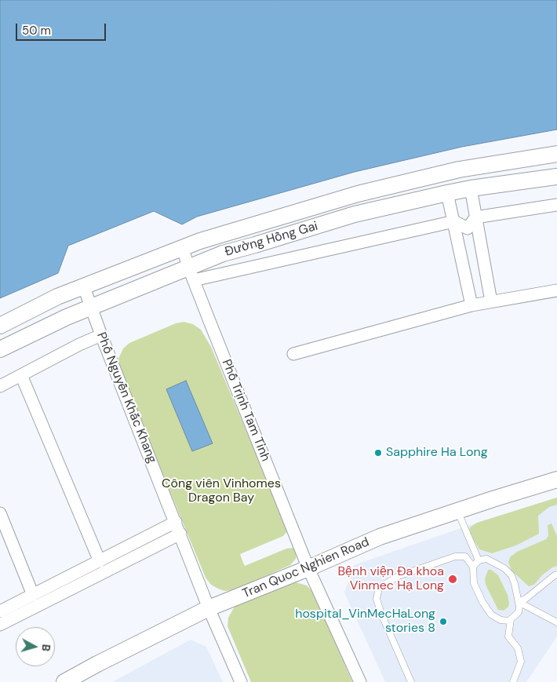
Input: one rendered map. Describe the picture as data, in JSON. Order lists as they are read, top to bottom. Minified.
{"streets":{"street":["Đường Hồng Gai","Phố Nguyễn Khắc Khang","Phố Trịnh Tam Tỉnh","Tran Quoc Nghien Road"]},"crossings":[["Đường Hồng Gai","Phố Nguyễn Khắc Khang"],["Đường Hồng Gai","Phố Trịnh Tam Tỉnh"],["Phố Nguyễn Khắc Khang","Tran Quoc Nghien Road"],["Phố Trịnh Tam Tỉnh","Tran Quoc Nghien Road"]],"parks":["Công viên Vinhomes Dragon Bay"],"places":["Sapphire Ha Long","Bệnh viện Đa khoa Vinmec Hạ Long","hospital_VinMecHaLong stories 8"],"scale_bar":"50 m","north":"right"}
